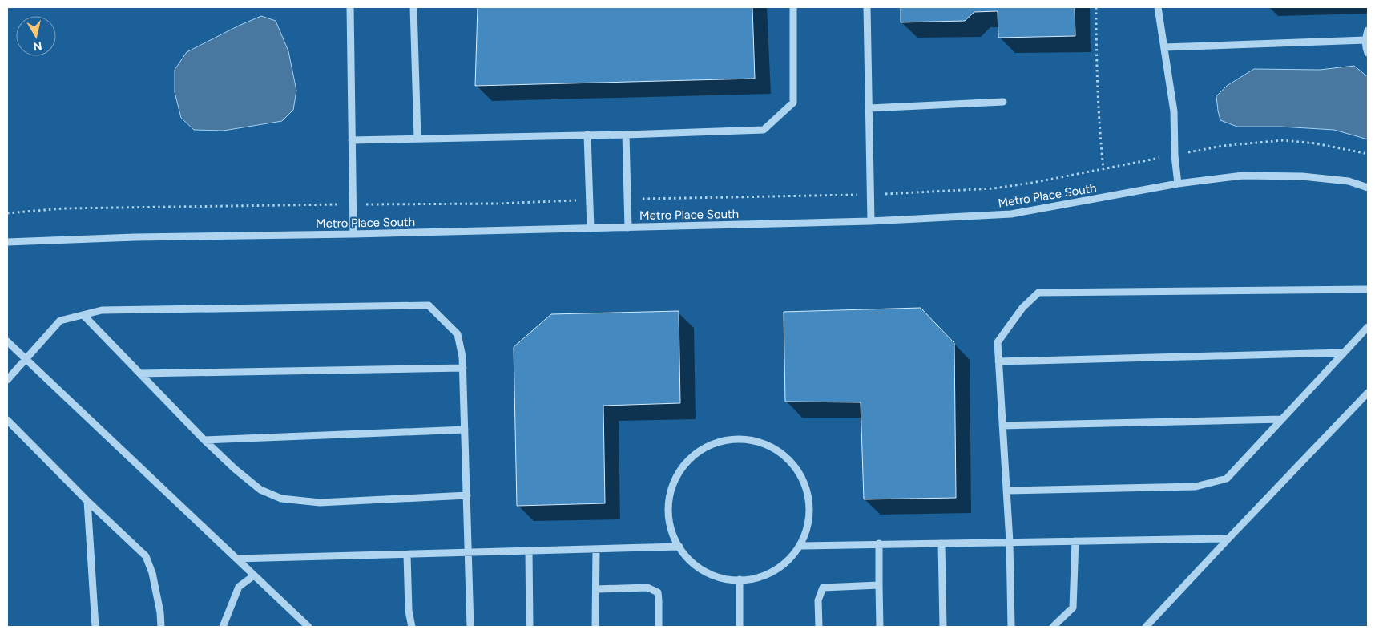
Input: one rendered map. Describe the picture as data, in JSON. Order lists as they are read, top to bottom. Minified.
{"streets":{"street":["Metro Place South"]},"north":"bottom"}
